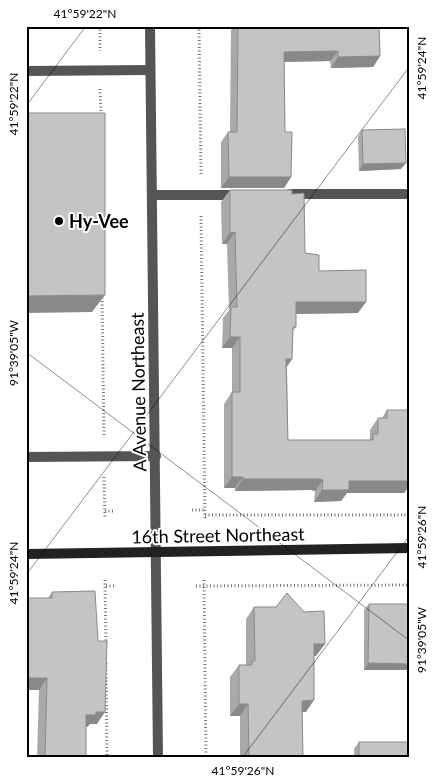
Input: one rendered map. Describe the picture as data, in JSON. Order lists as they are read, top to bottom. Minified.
{"streets":{"street":["A Avenue Northeast","16th Street Northeast"]},"crossings":[["A Avenue Northeast","16th Street Northeast"]],"places":["Hy-Vee"],"coordinates":["41°59'22\"N","41°59'24\"N","91°39'05\"W","41°59'26\"N"]}
